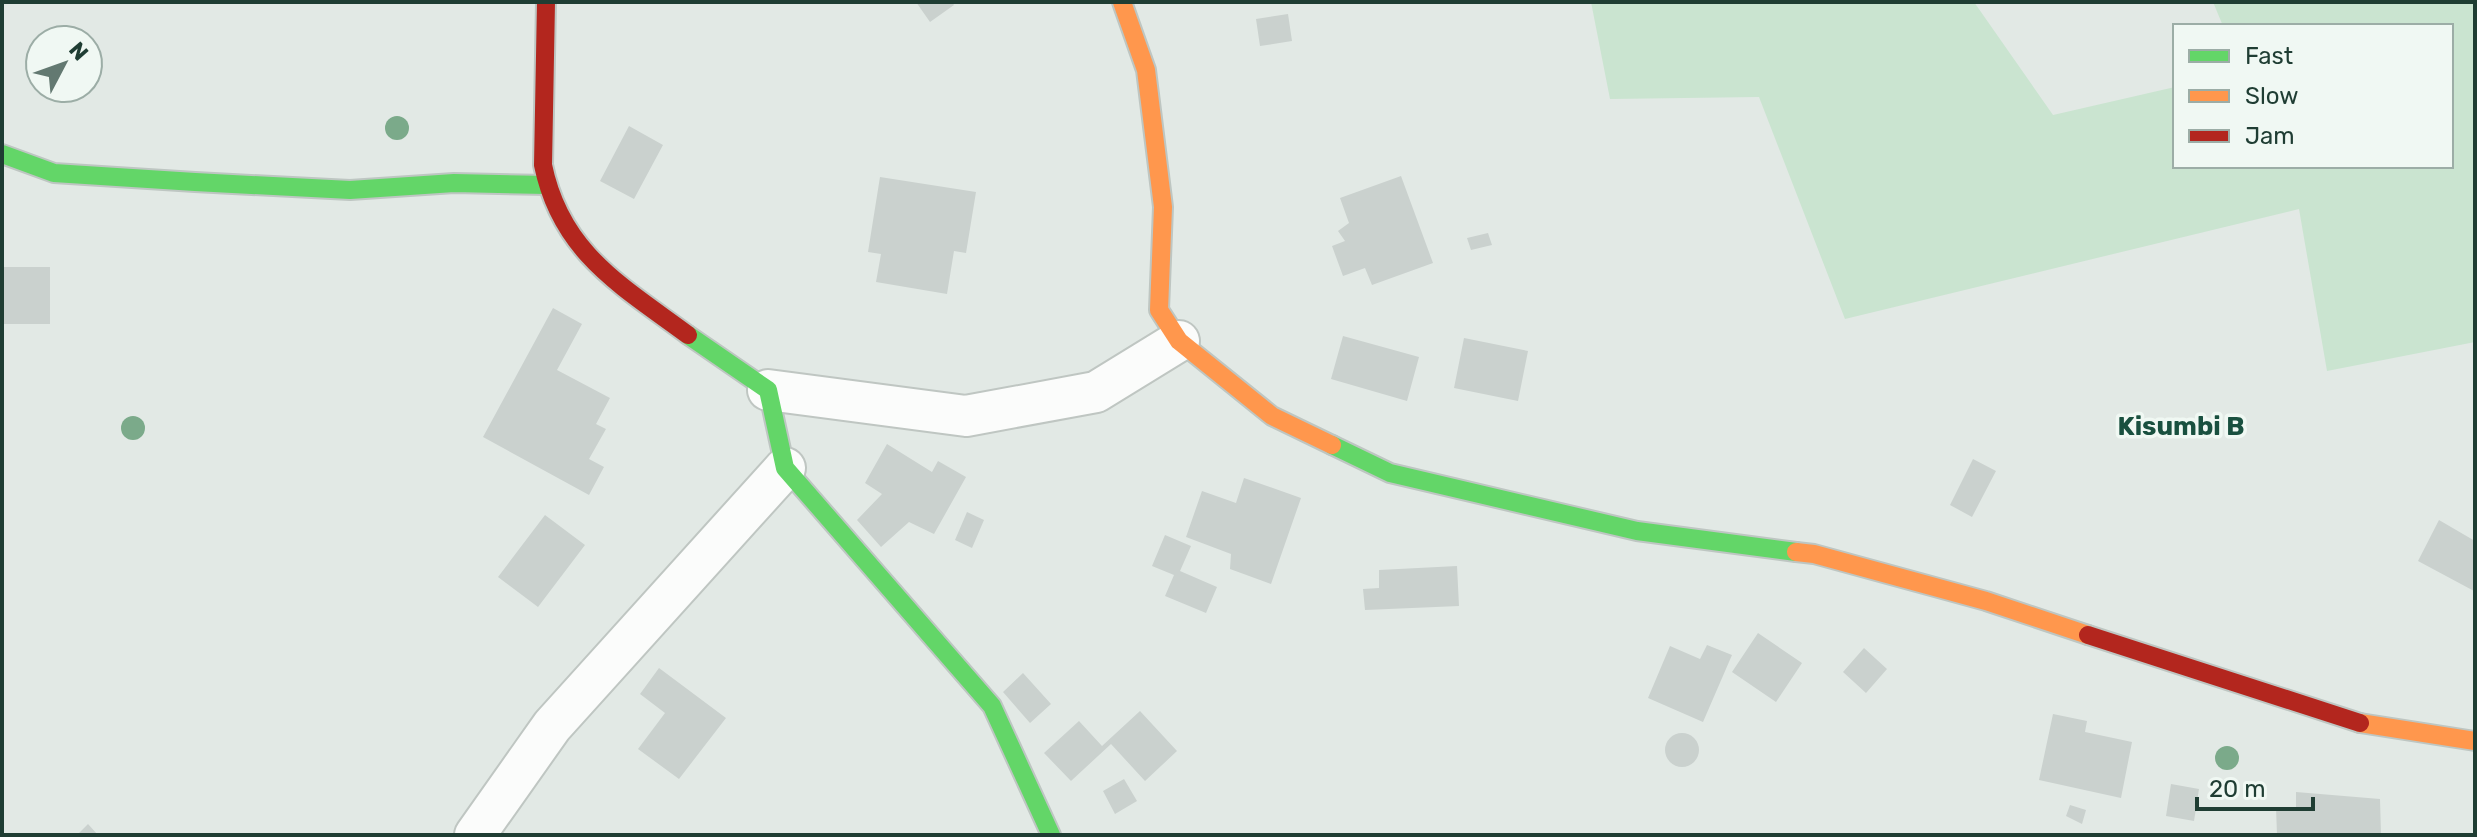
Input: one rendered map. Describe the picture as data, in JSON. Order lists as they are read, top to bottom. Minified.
{"districts":["Kisumbi B"],"legend":["Fast","Slow","Jam"],"scale_bar":"20 m","north":"top right"}
